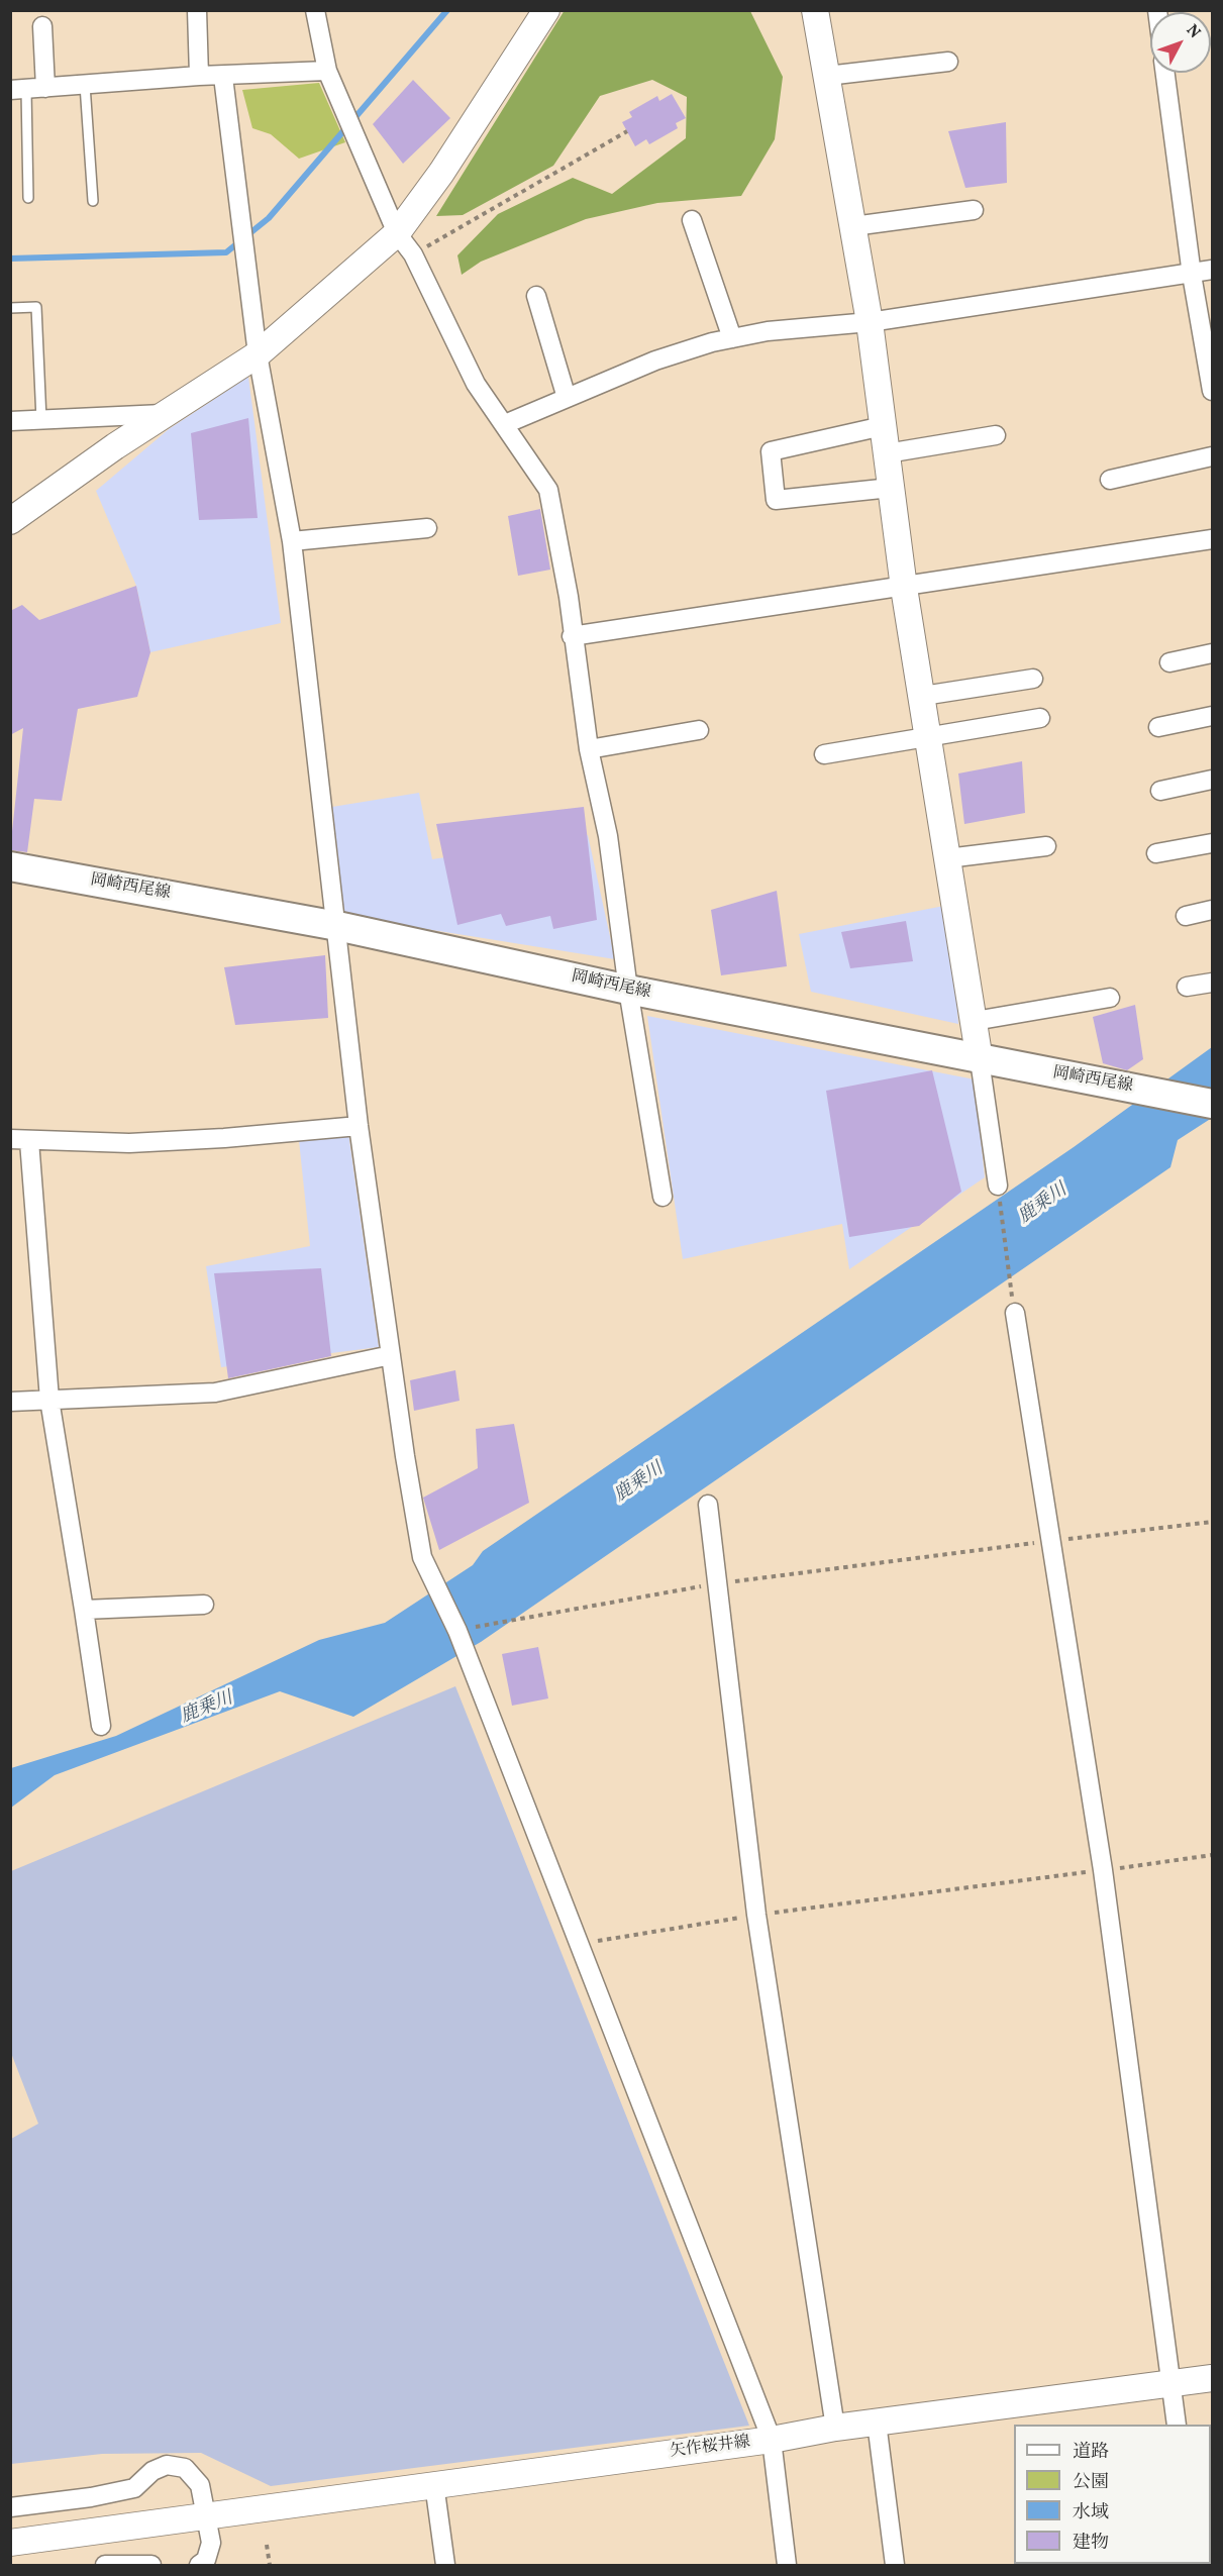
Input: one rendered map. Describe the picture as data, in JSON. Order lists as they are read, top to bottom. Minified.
{"streets":{"main road":["岡崎西尾線"],"street":["矢作桜井線"]},"water":["鹿乗川"],"legend":["道路","公園","水域","建物"],"north":"top right"}
